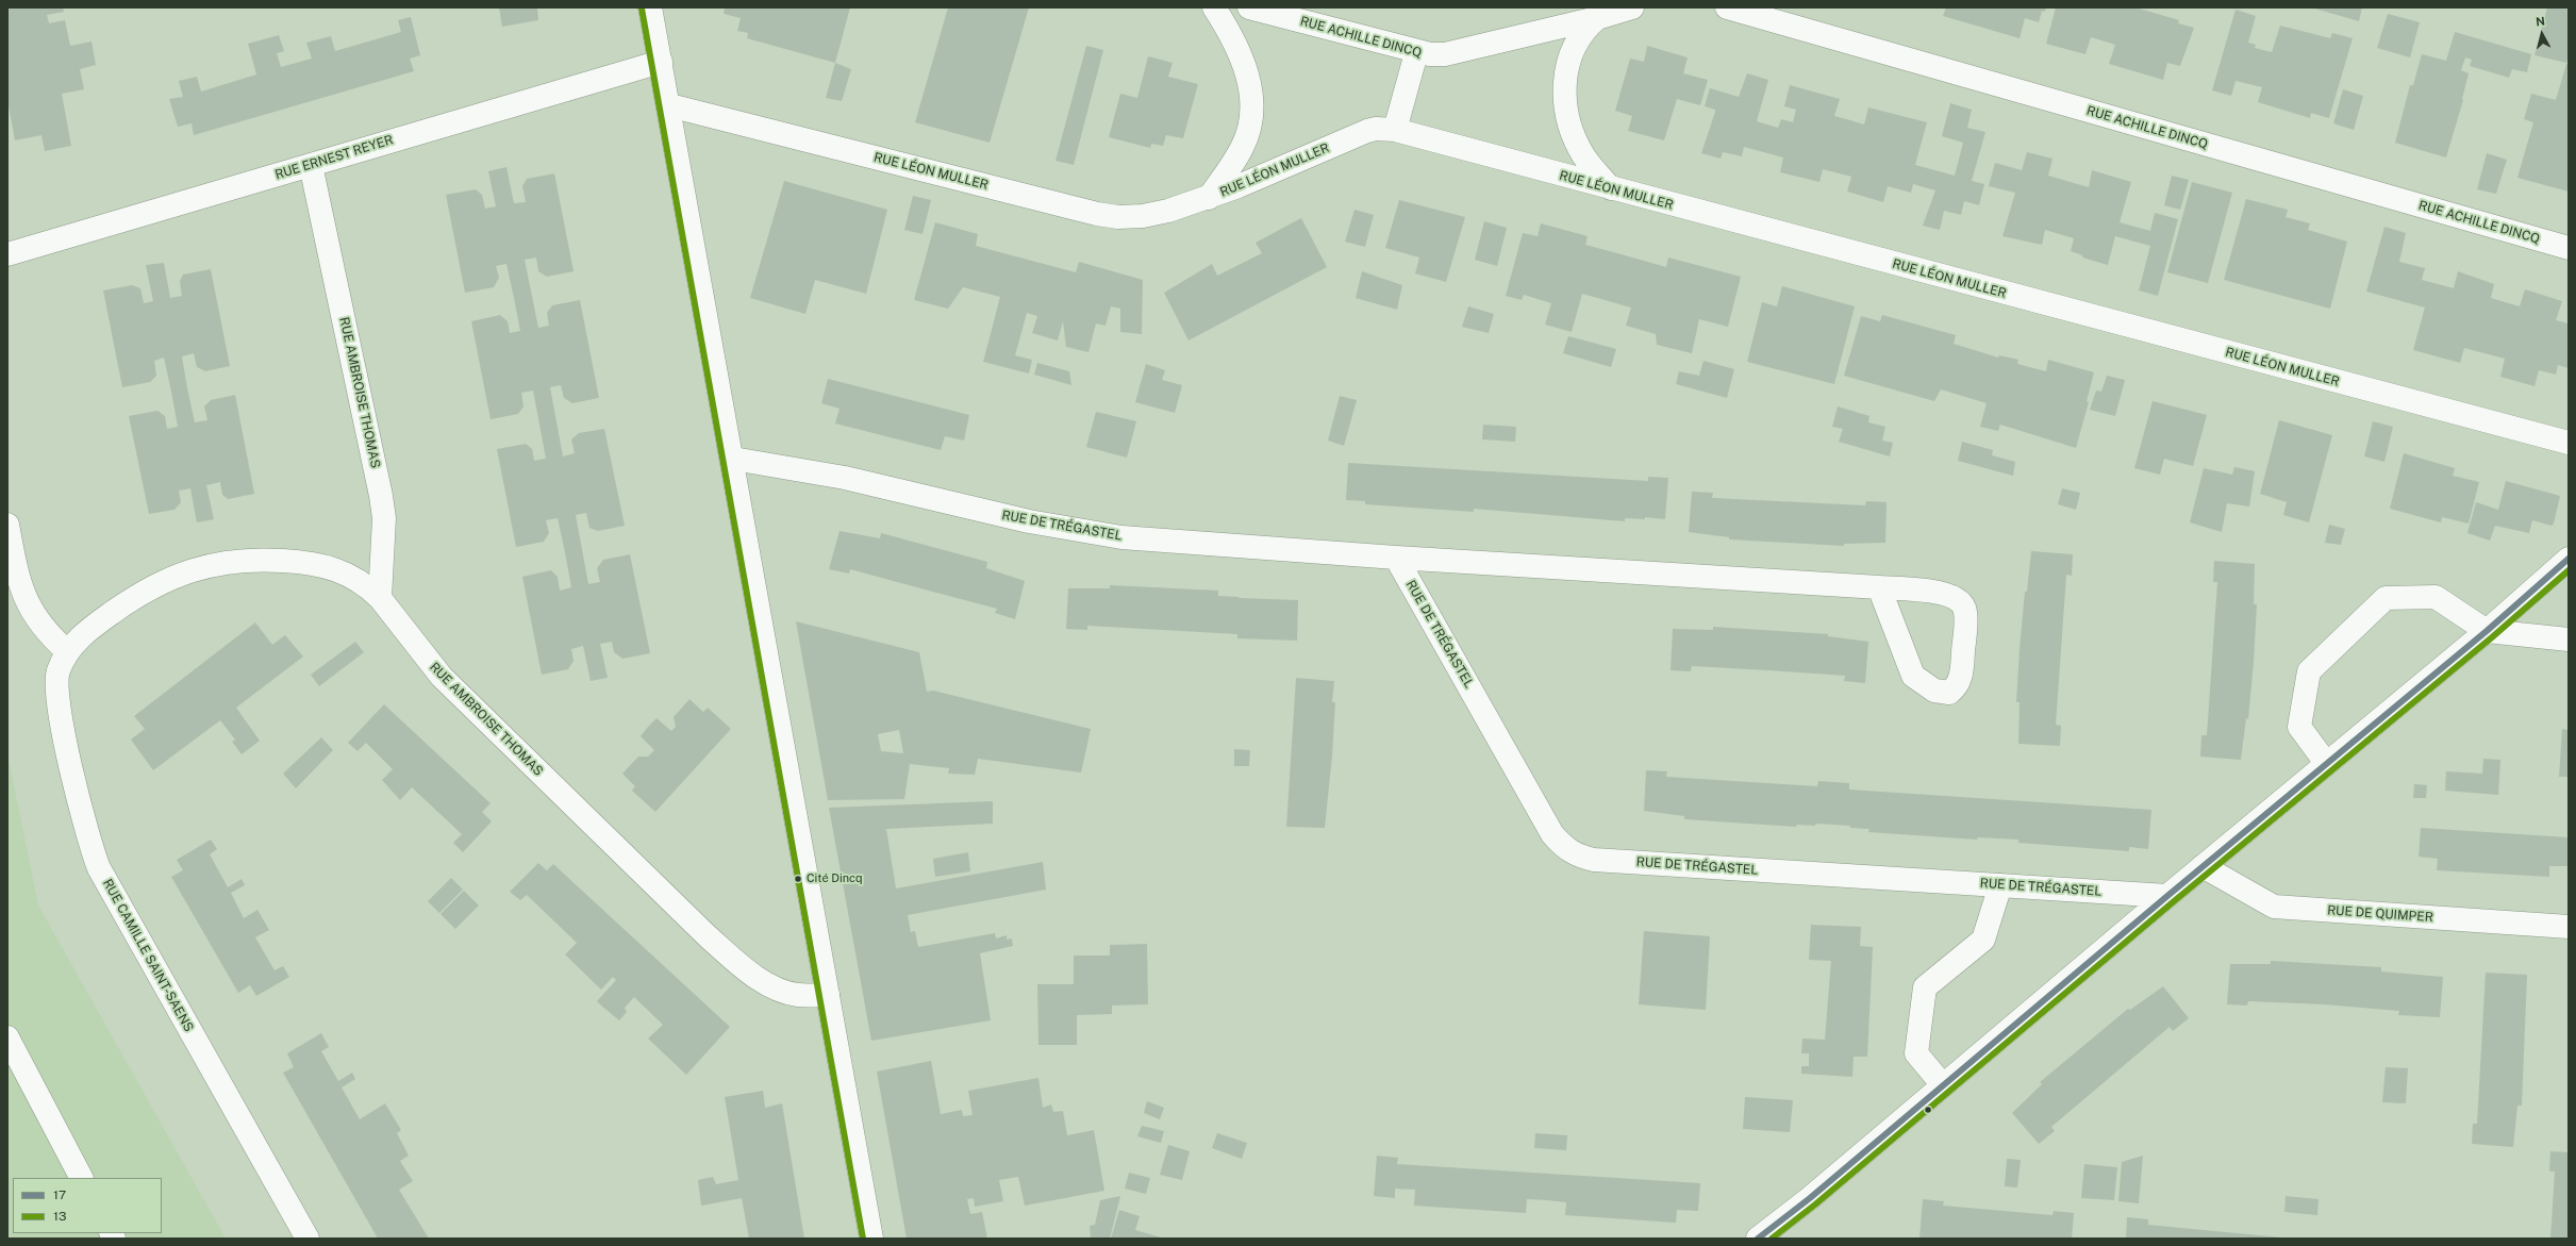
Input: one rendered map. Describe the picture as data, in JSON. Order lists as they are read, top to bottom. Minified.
{"streets":{"street":["RUE ACHILLE DINCQ","RUE ERNEST REYER","RUE LÉON MULLER","RUE AMBROISE THOMAS","RUE DE TRÉGASTEL","RUE DE QUIMPER","RUE CAMILLE SAINT-SAENS"]},"crossings":[["RUE ACHILLE DINCQ","RUE LÉON MULLER"],["RUE ERNEST REYER","RUE AMBROISE THOMAS"]],"places":["Cité Dincq"],"lines":["transit line 13","transit line 17"],"legend":["17","13"],"north":"top"}
